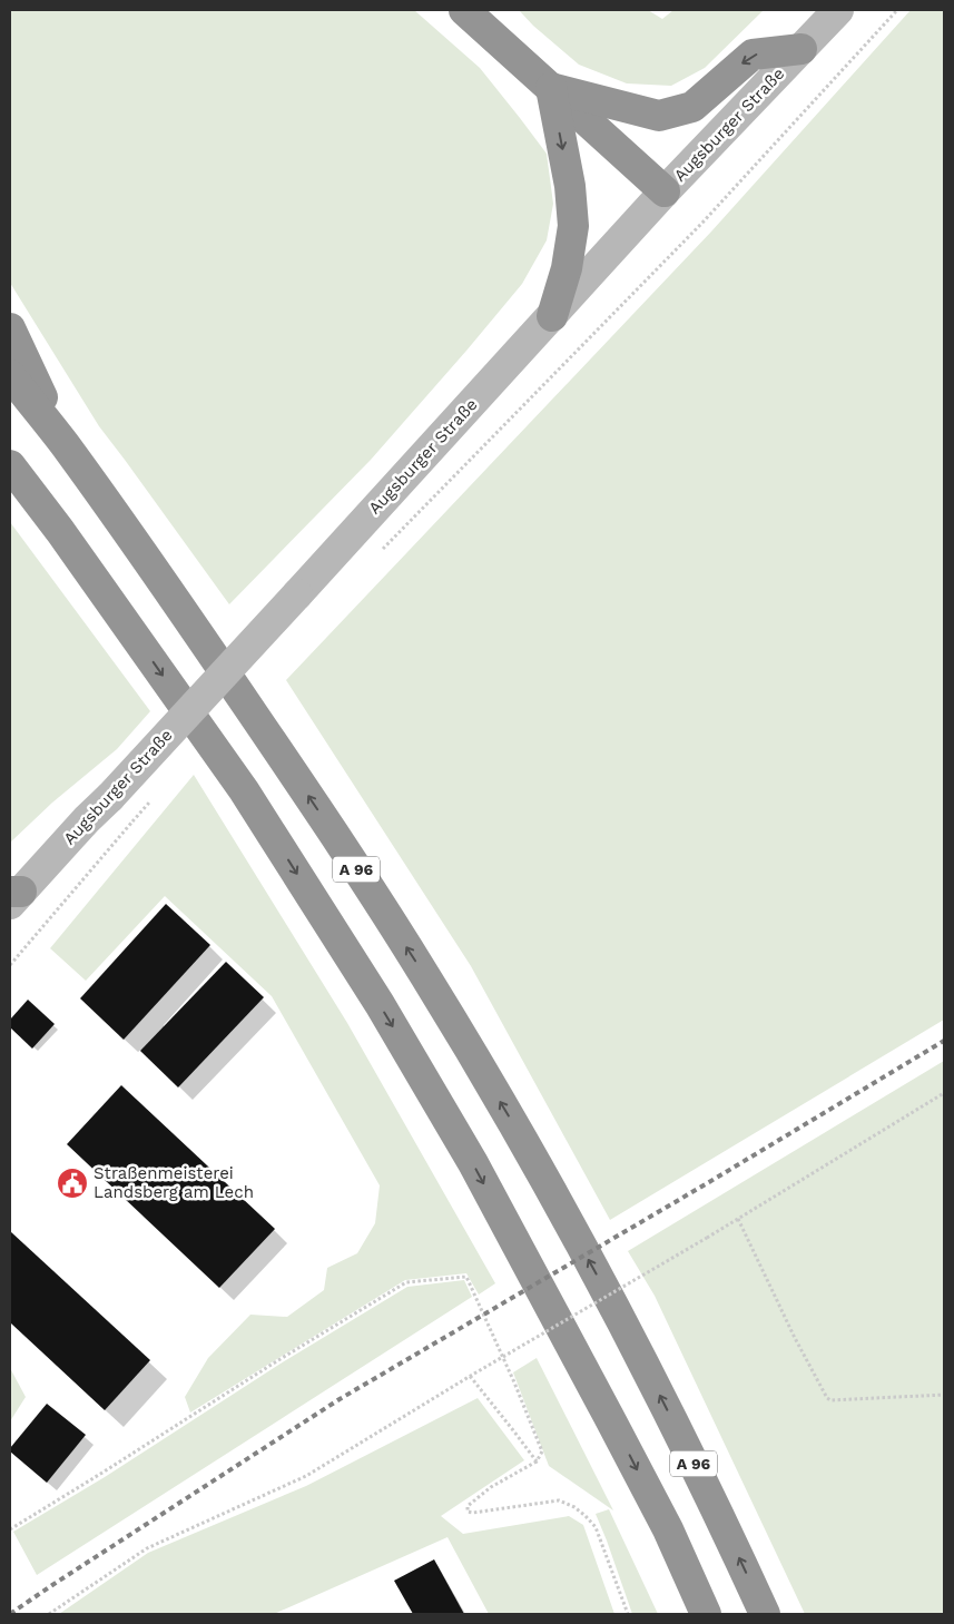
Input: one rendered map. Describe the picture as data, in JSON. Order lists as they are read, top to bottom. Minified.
{"streets":{"highway":["A 96"],"main road":["Augsburger Straße"]},"places":{"public building":["Straßenmeisterei Landsberg am Lech"]}}
